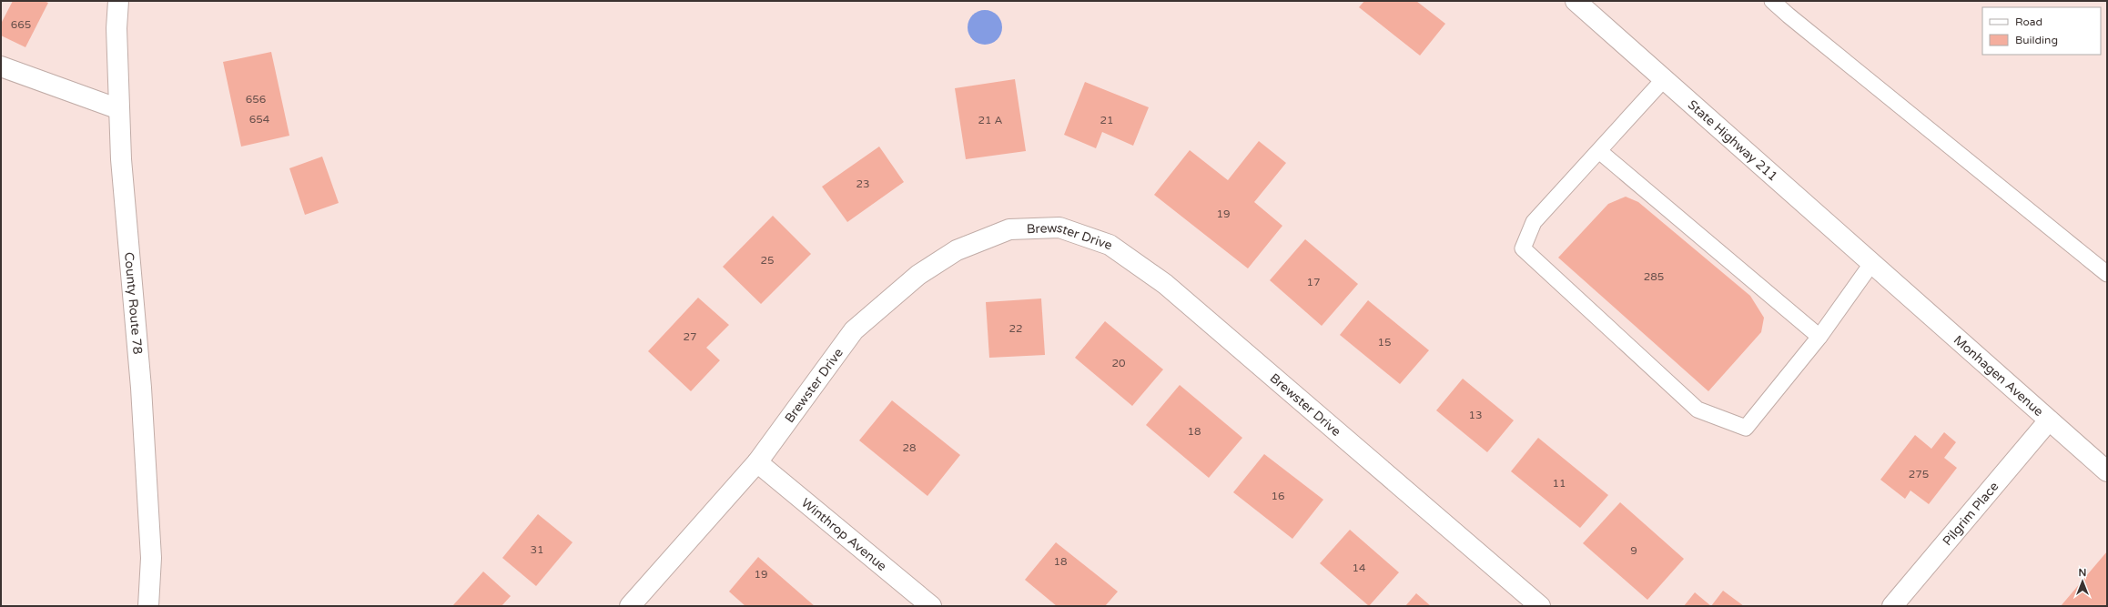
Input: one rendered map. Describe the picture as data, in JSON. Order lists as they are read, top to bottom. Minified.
{"streets":{"street":["State Highway 211","Brewster Drive","County Route 78","Monhagen Avenue","Pilgrim Place","Winthrop Avenue"]},"crossings":[["State Highway 211","Monhagen Avenue"],["Brewster Drive","Winthrop Avenue"],["Monhagen Avenue","Pilgrim Place"]],"house_numbers":["665","656","654","21 A","21","23","19","25","285","17","22","27","15","20","13","18","28","275","11","16","31","9","18","14","19"],"legend":["Road","Building"],"north":"top"}
